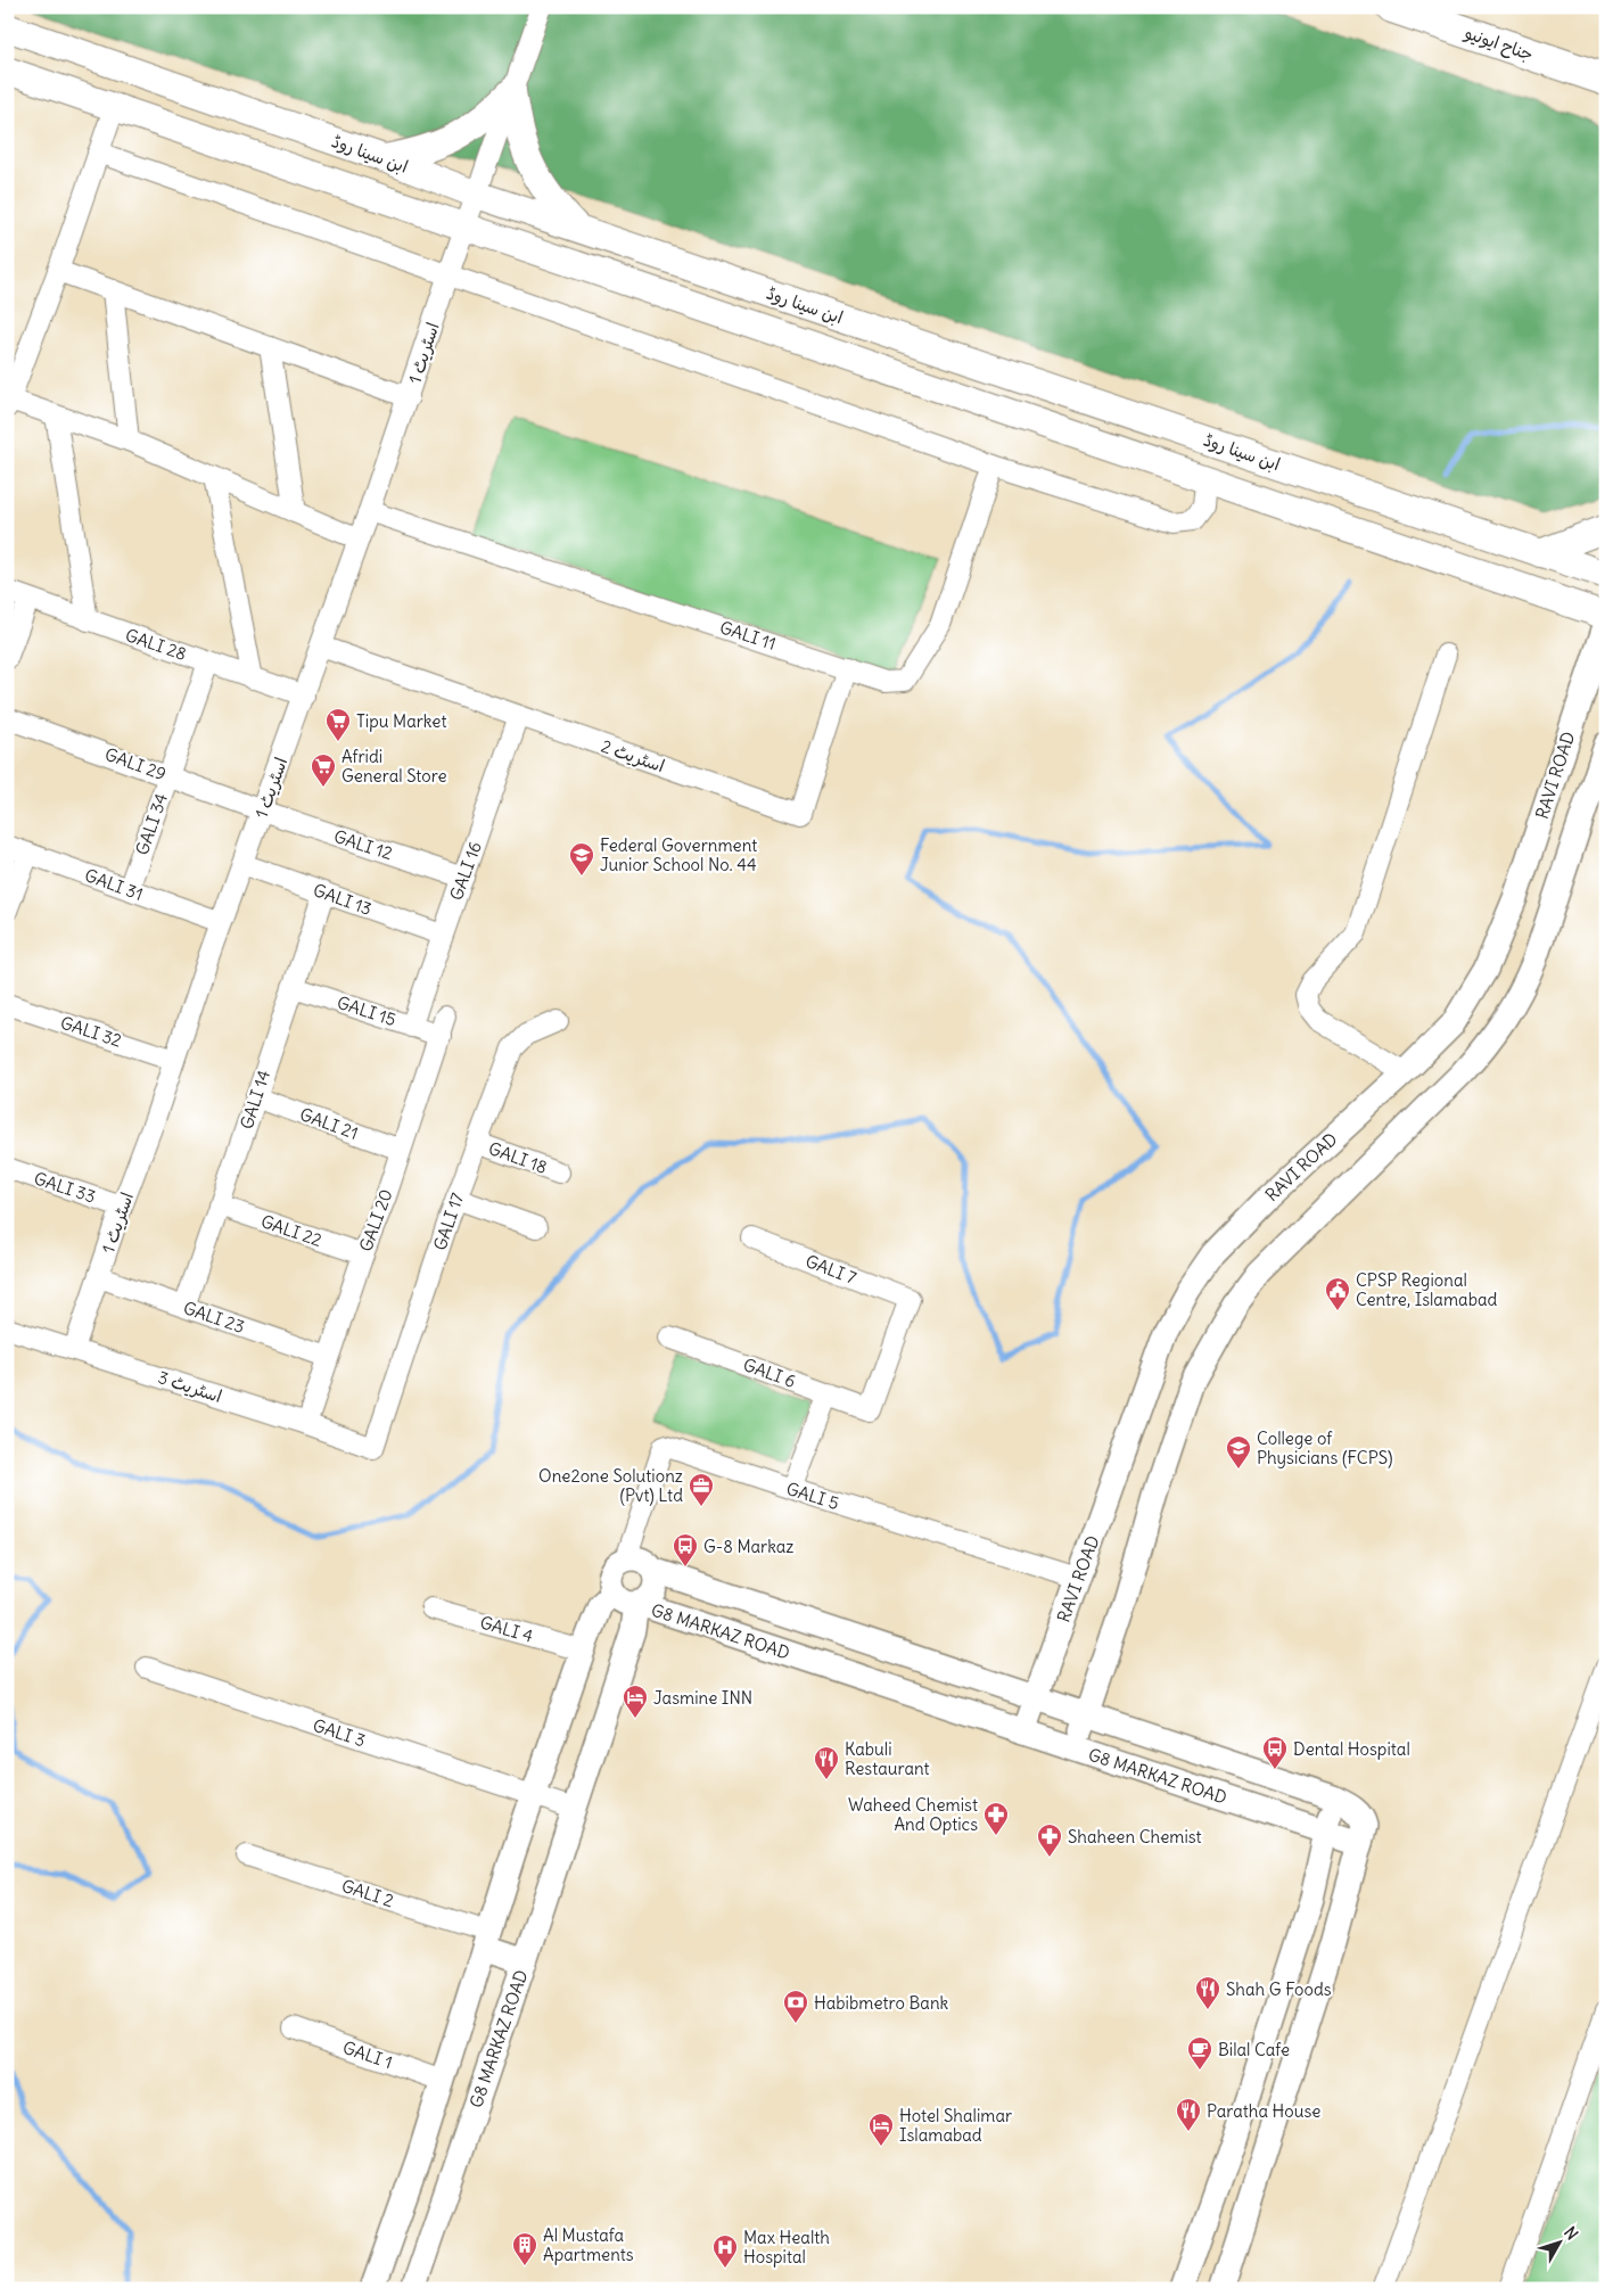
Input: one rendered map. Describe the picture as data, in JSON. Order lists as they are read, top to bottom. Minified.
{"streets":{"main road":["جناح ایونیو","ابن سینا روڈ"],"street":["اسٹریٹ 1","GALI 11","GALI 28","اسٹریٹ 2","GALI 29","RAVI ROAD","GALI 34","GALI 12","GALI 16","GALI 31","GALI 13","GALI 15","GALI 32","GALI 14","GALI 21","GALI 18","GALI 33","GALI 20","GALI 17","GALI 22","GALI 7","GALI 23","GALI 6","اسٹریٹ 3","GALI 5","GALI 4","G8 MARKAZ ROAD","GALI 3","GALI 2","GALI 1"]},"crossings":[["ابن سینا روڈ","اسٹریٹ 1"],["اسٹریٹ 1","GALI 11"],["اسٹریٹ 1","GALI 28"],["اسٹریٹ 1","اسٹریٹ 2"],["اسٹریٹ 1","GALI 29"],["اسٹریٹ 1","GALI 12"],["اسٹریٹ 1","GALI 31"],["اسٹریٹ 1","GALI 13"],["اسٹریٹ 1","GALI 32"],["اسٹریٹ 1","GALI 33"],["اسٹریٹ 1","GALI 23"],["اسٹریٹ 1","اسٹریٹ 3"],["GALI 11","اسٹریٹ 2"],["GALI 28","GALI 34"],["اسٹریٹ 2","GALI 16"],["GALI 29","GALI 34"],["GALI 29","GALI 12"],["RAVI ROAD","GALI 5"],["RAVI ROAD","G8 MARKAZ ROAD"],["GALI 34","GALI 31"],["GALI 12","GALI 16"],["GALI 16","GALI 13"],["GALI 16","GALI 15"],["GALI 13","GALI 14"],["GALI 15","GALI 14"],["GALI 15","GALI 20"],["GALI 14","GALI 21"],["GALI 14","GALI 22"],["GALI 14","GALI 23"],["GALI 21","GALI 20"],["GALI 18","GALI 17"],["GALI 20","GALI 22"],["GALI 20","GALI 23"],["GALI 20","اسٹریٹ 3"],["GALI 17","اسٹریٹ 3"],["GALI 7","GALI 6"],["GALI 5","G8 MARKAZ ROAD"],["G8 MARKAZ ROAD","GALI 3"]],"places":{"supermarket":["Tipu Market","Afridi General Store"],"school or university":["Federal Government Junior School No. 44","College of Physicians (FCPS)"],"public building":["CPSP Regional Centre, Islamabad"],"office":["One2one Solutionz (Pvt) Ltd"],"bus stop":["G-8 Markaz","Dental Hospital"],"hotel":["Jasmine INN","Hotel Shalimar Islamabad"],"restaurant":["Kabuli Restaurant","Shah G Foods","Paratha House"],"pharmacy":["Waheed Chemist And Optics","Shaheen Chemist"],"bank":["Habibmetro Bank"],"cafe":["Bilal Cafe"],"building":["Al Mustafa Apartments"],"hospital":["Max Health Hospital"]},"north":"top right"}
